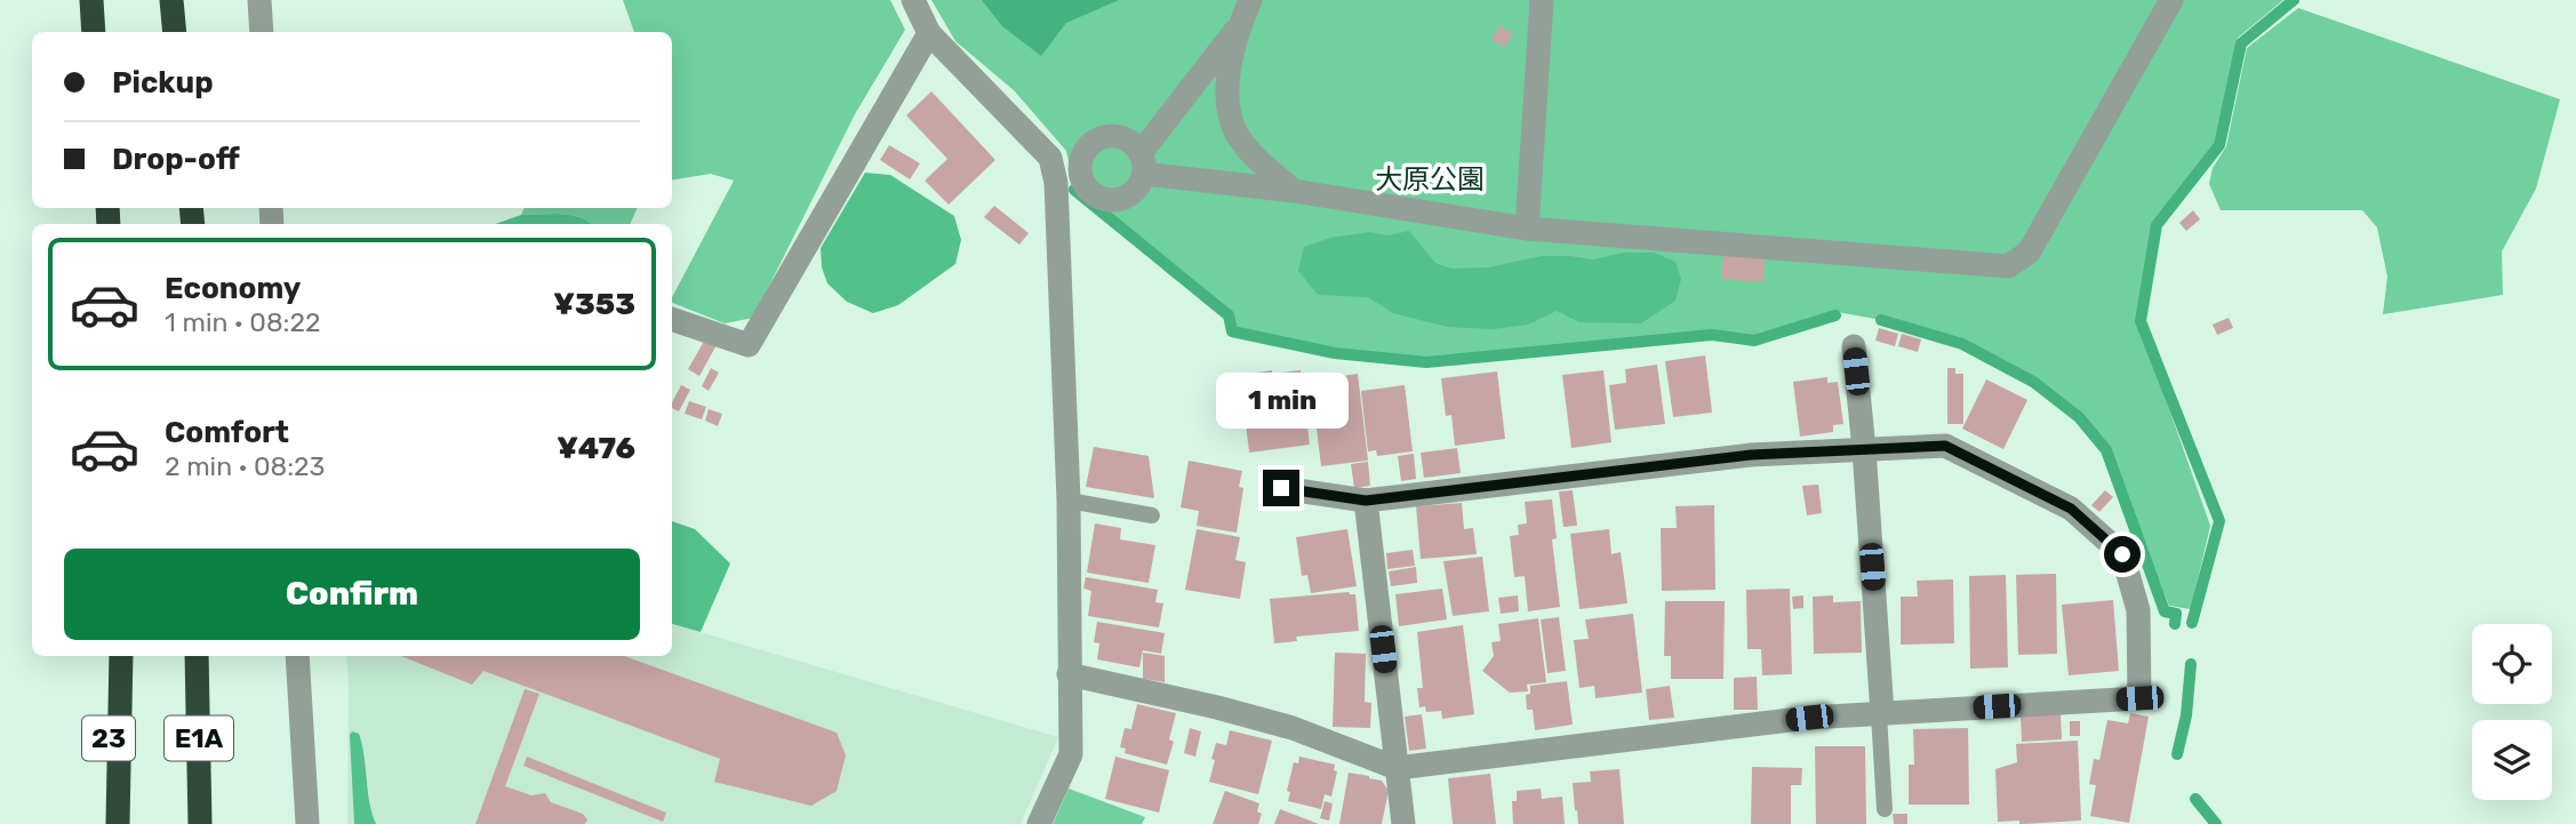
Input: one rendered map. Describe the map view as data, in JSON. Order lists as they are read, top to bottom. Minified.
{"streets":{"highway":["23","E1A"]},"parks":["大原公園"],"page":{"banner":["Pickup","Drop-off"],"list":[{"name":"Economy","note":"1 min · 08:22","value":"¥353"},{"name":"Comfort","note":"2 min · 08:23","value":"¥476"}],"bubble":"1 min","buttons":"Confirm"}}
